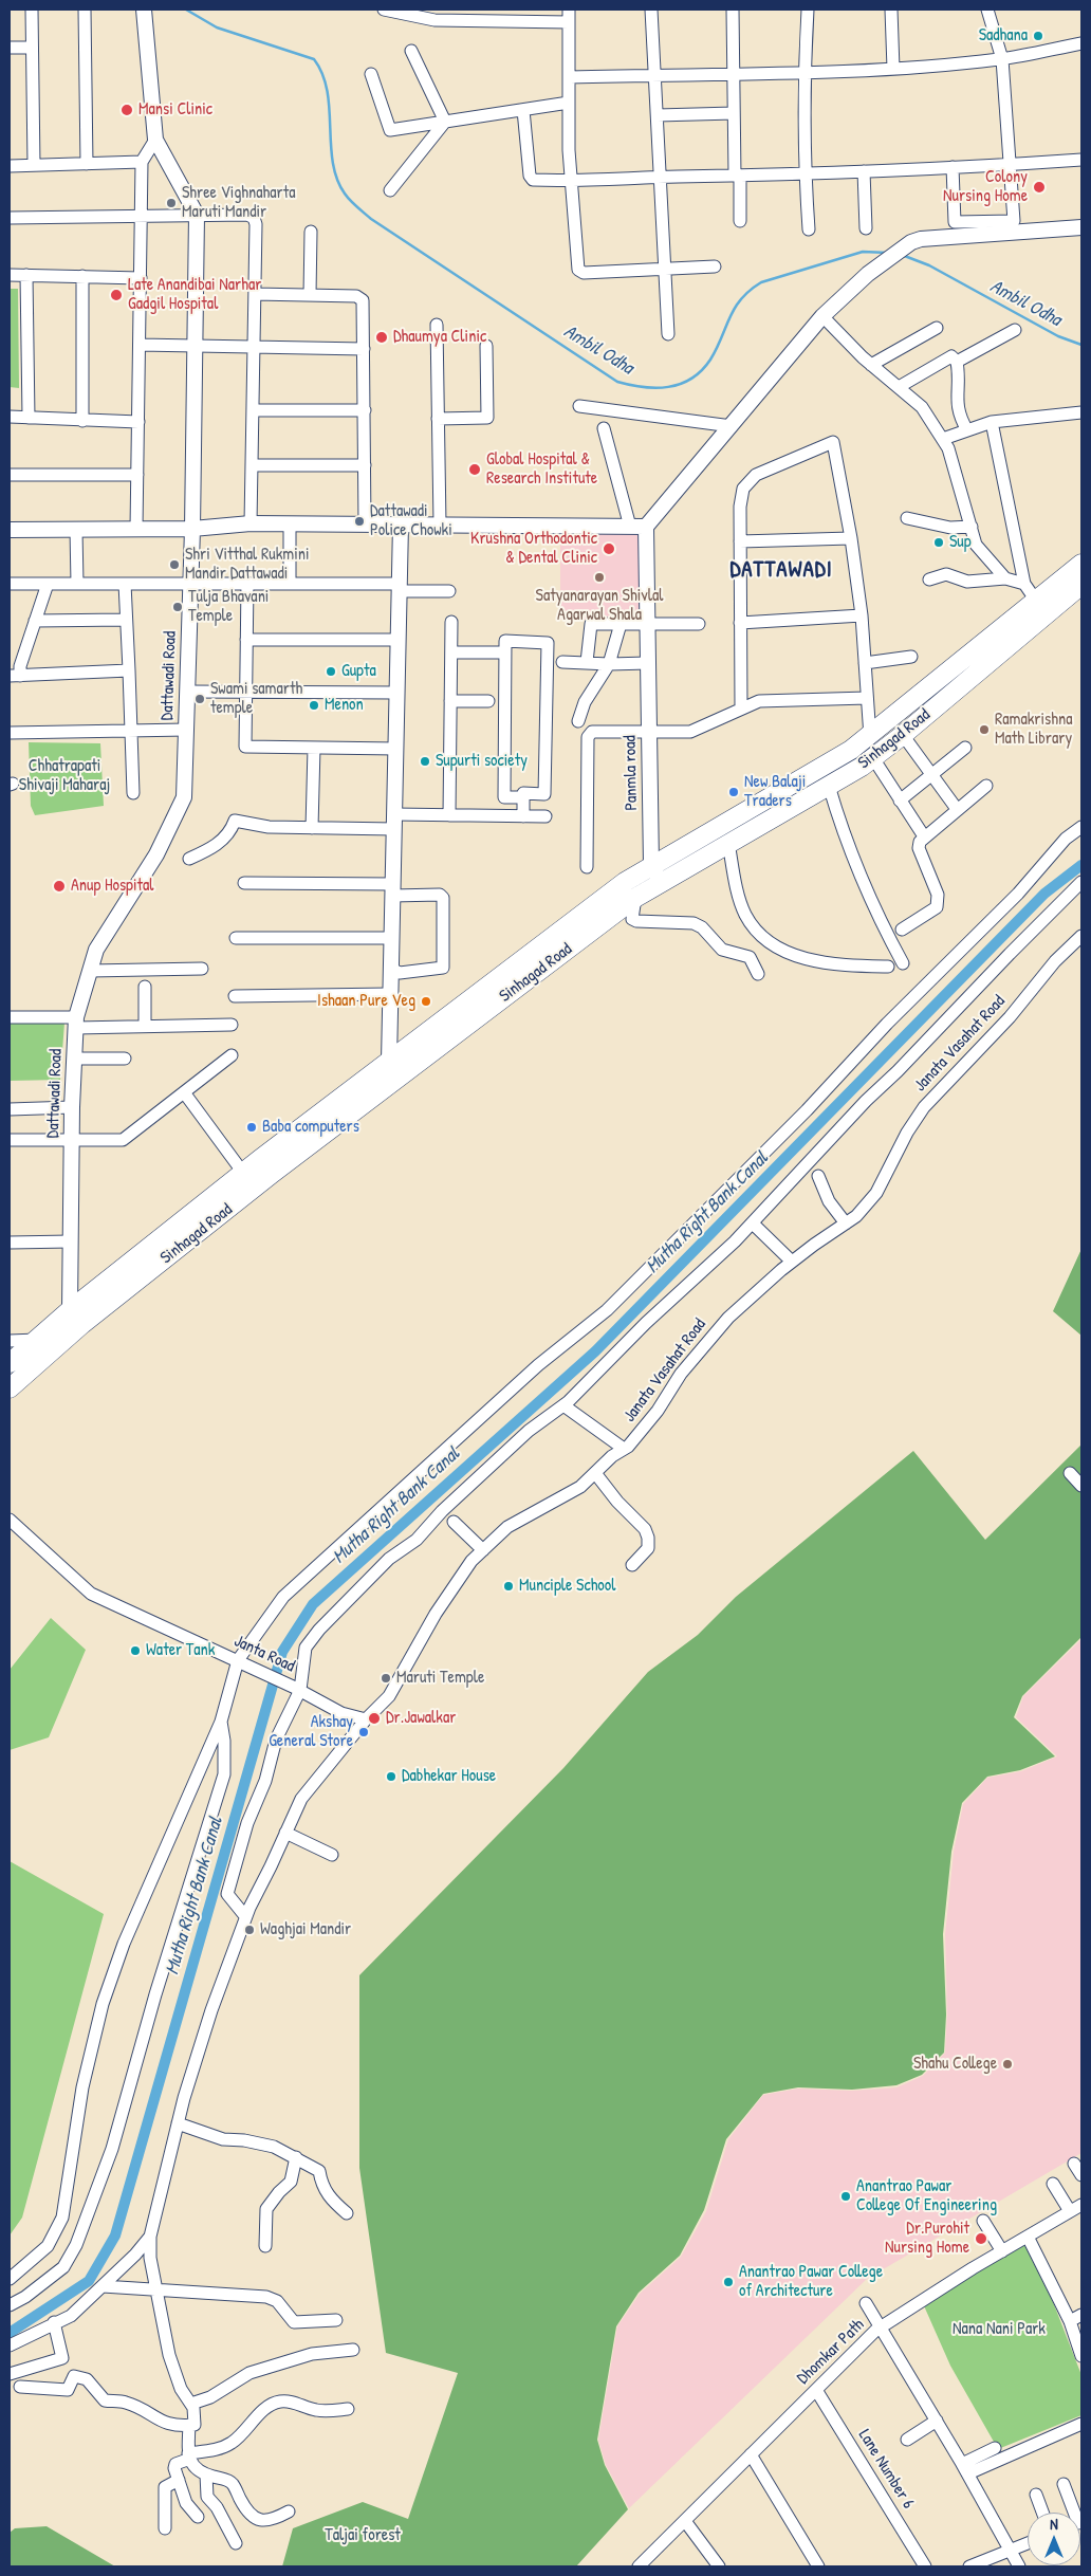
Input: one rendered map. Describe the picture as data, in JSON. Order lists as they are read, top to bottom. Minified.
{"streets":{"main road":["Sinhagad Road"],"street":["Dattawadi Road","Panmla road","Janata Vasahat Road","Janta Road","Dhomkar Path","Lane Number 6"]},"crossings":[["Dattawadi Road","Sinhagad Road"],["Sinhagad Road","Panmla road"],["Janata Vasahat Road","Janta Road"],["Dhomkar Path","Lane Number 6"]],"districts":["DATTAWADI"],"water":["Ambil Odha","Mutha Right Bank Canal"],"parks":["Chhatrapati Shivaji Maharaj","Nana Nani Park","Taljai forest"],"places":["Sadhana","Mansi Clinic","Colony Nursing Home","Shree Vighnaharta Maruti Mandir","Late Anandibai Narhar Gadgil Hospital","Dhaumya Clinic","Global Hospital & Research Institute","Dattawadi Police Chowki","Sup","Krushna Orthodontic & Dental Clinic","Shri Vitthal Rukmini Mandir Dattawadi","Satyanarayan Shivlal Agarwal Shala","Tulja Bhavani Temple","Gupta","Swami samarth temple","Menon","Ramakrishna Math Library","Supurti society","New Balaji Traders","Anup Hospital","Ishaan Pure Veg","Baba computers","Munciple School","Water Tank","Maruti Temple","Dr.Jawalkar","Akshay General Store","Dabhekar House","Waghjai Mandir","Shahu College","Anantrao Pawar College Of Engineering","Dr.Purohit Nursing Home","Anantrao Pawar College of Architecture"],"north":"top"}
